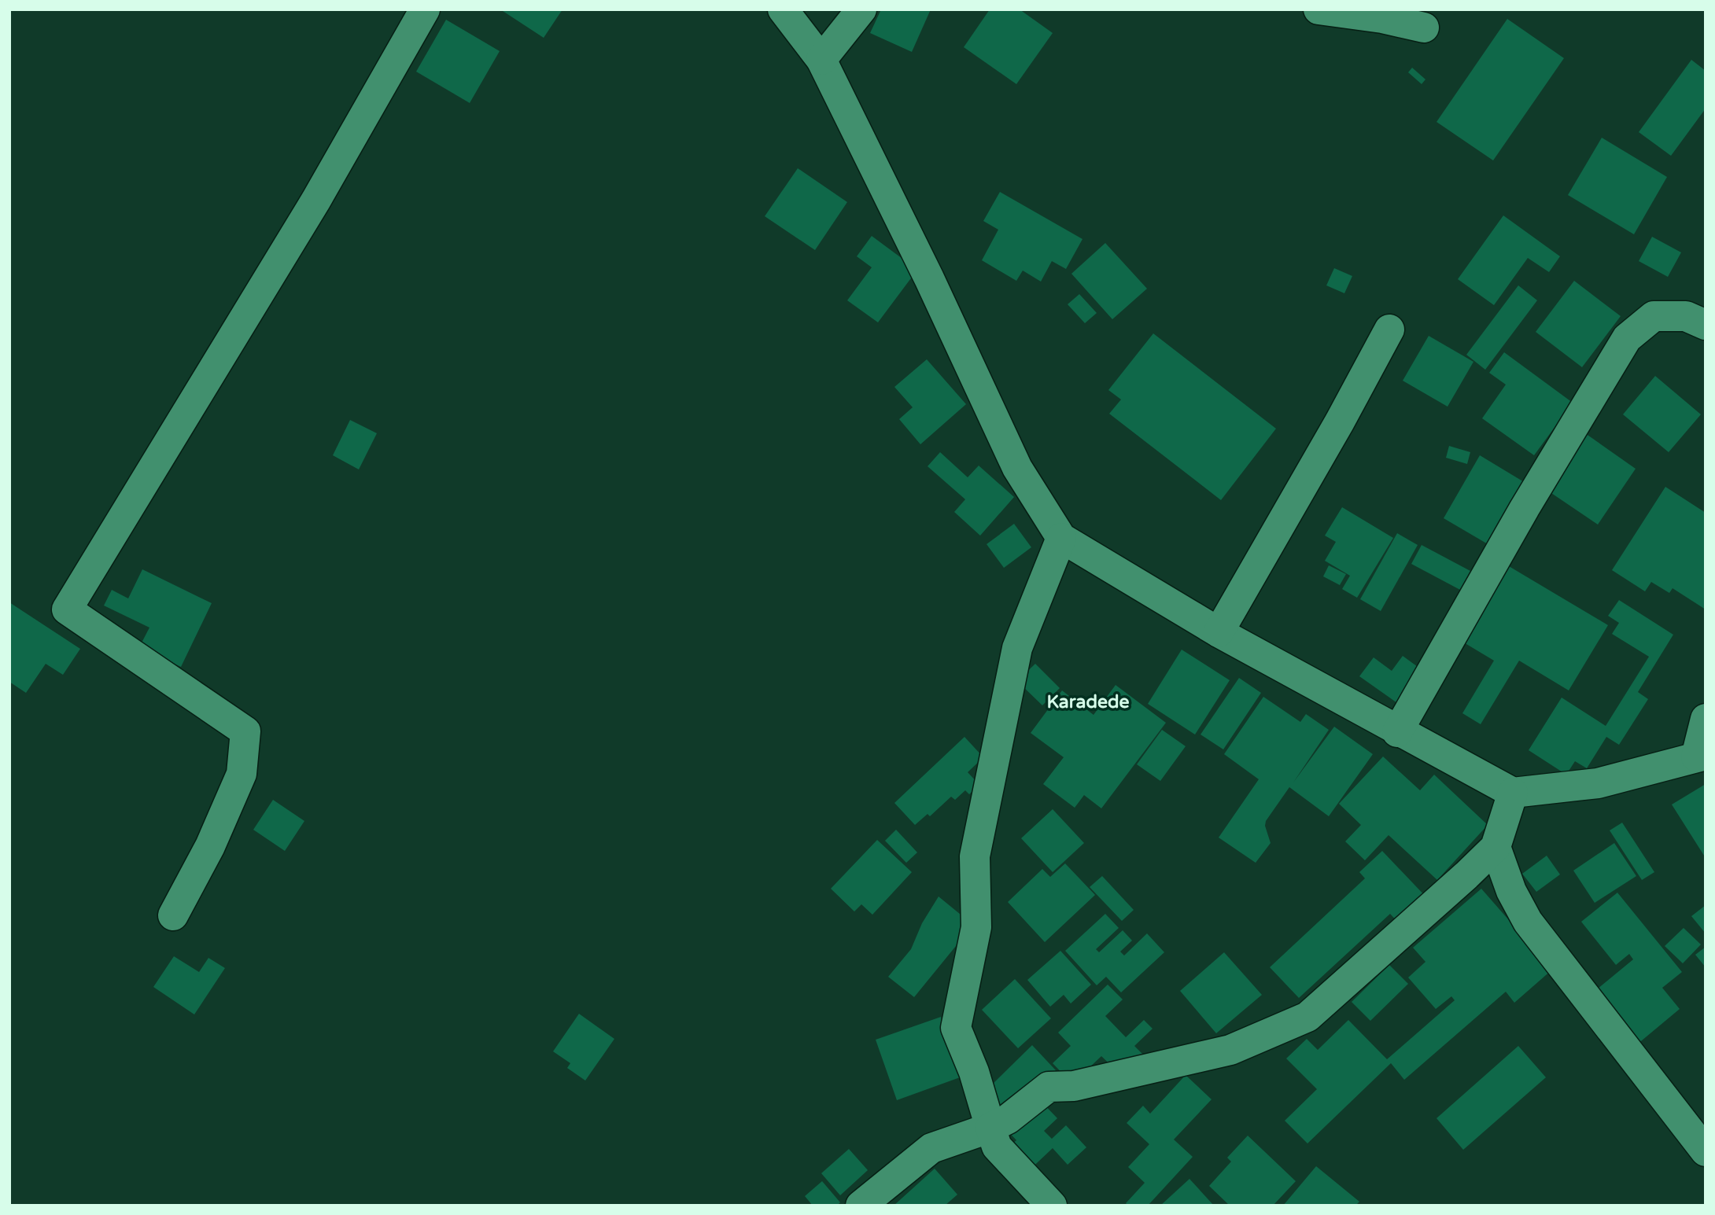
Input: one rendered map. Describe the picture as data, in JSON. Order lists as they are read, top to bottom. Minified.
{"districts":["Karadede"]}
